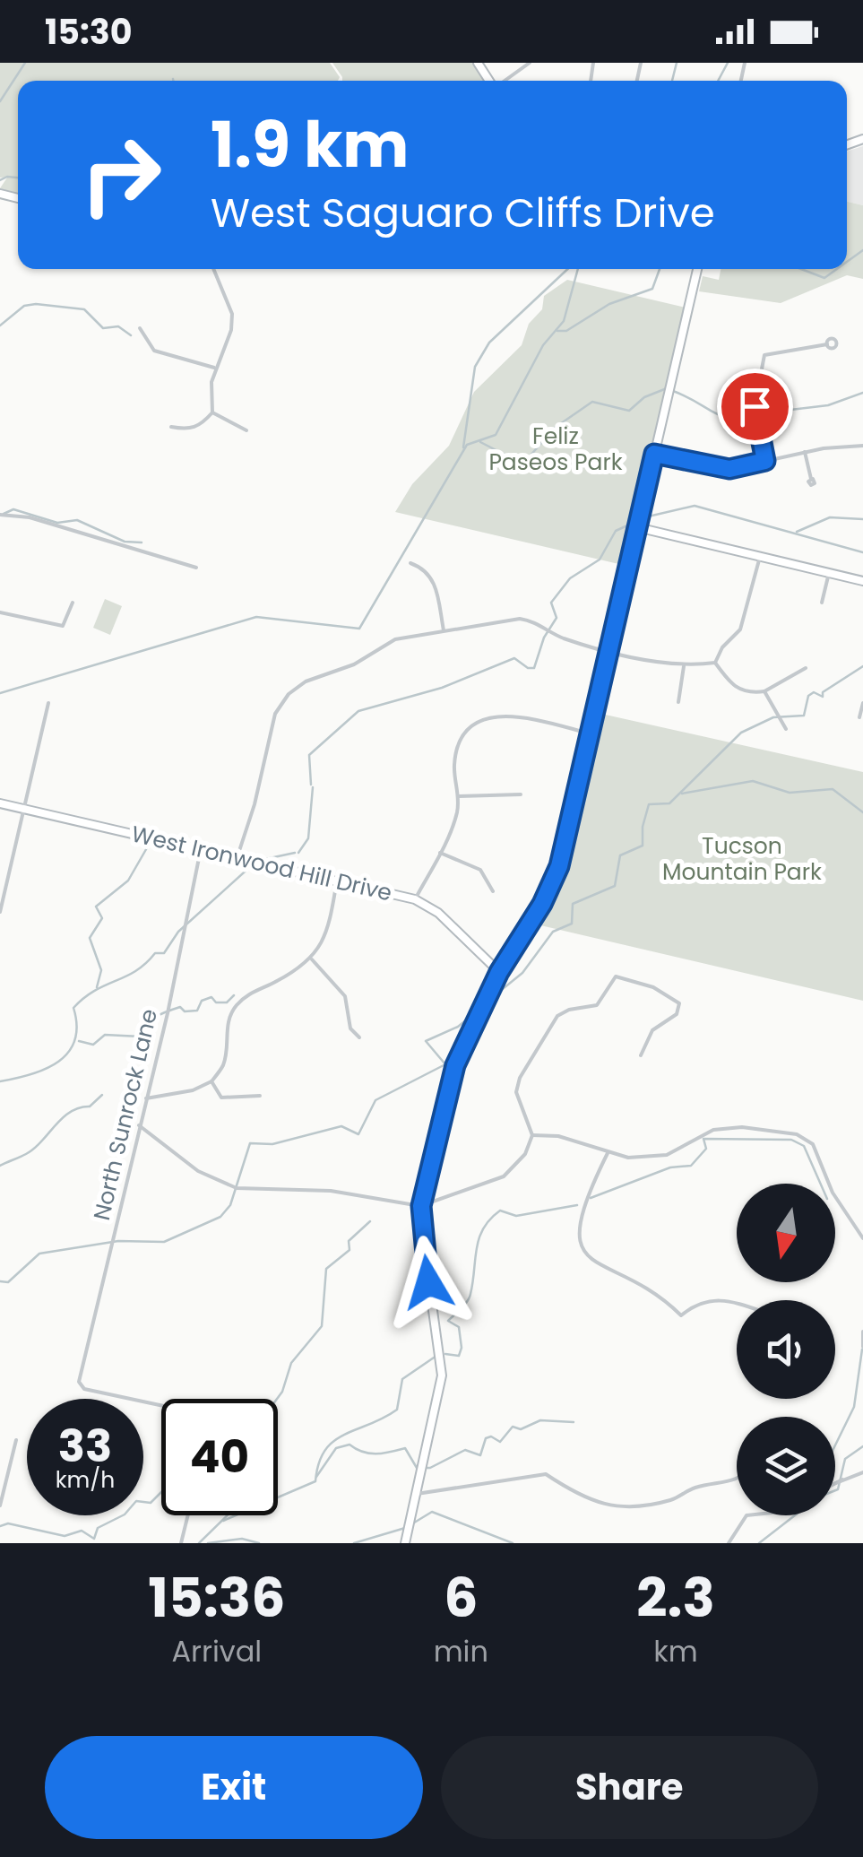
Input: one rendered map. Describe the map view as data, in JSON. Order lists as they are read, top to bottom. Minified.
{"streets":{"street":["West Ironwood Hill Drive","North Sunrock Lane"]},"crossings":[["West Ironwood Hill Drive","North Sunrock Lane"]],"parks":["Feliz Paseos Park","Tucson Mountain Park"],"north":"bottom","page":{"status":"15:30","turn":["1.9 km","West Saguaro Cliffs Drive"],"speed":"33 km/h","limit":"40","eta":["15:36","Arrival","6","min","2.3","km"],"buttons":["Exit","Share"]}}
